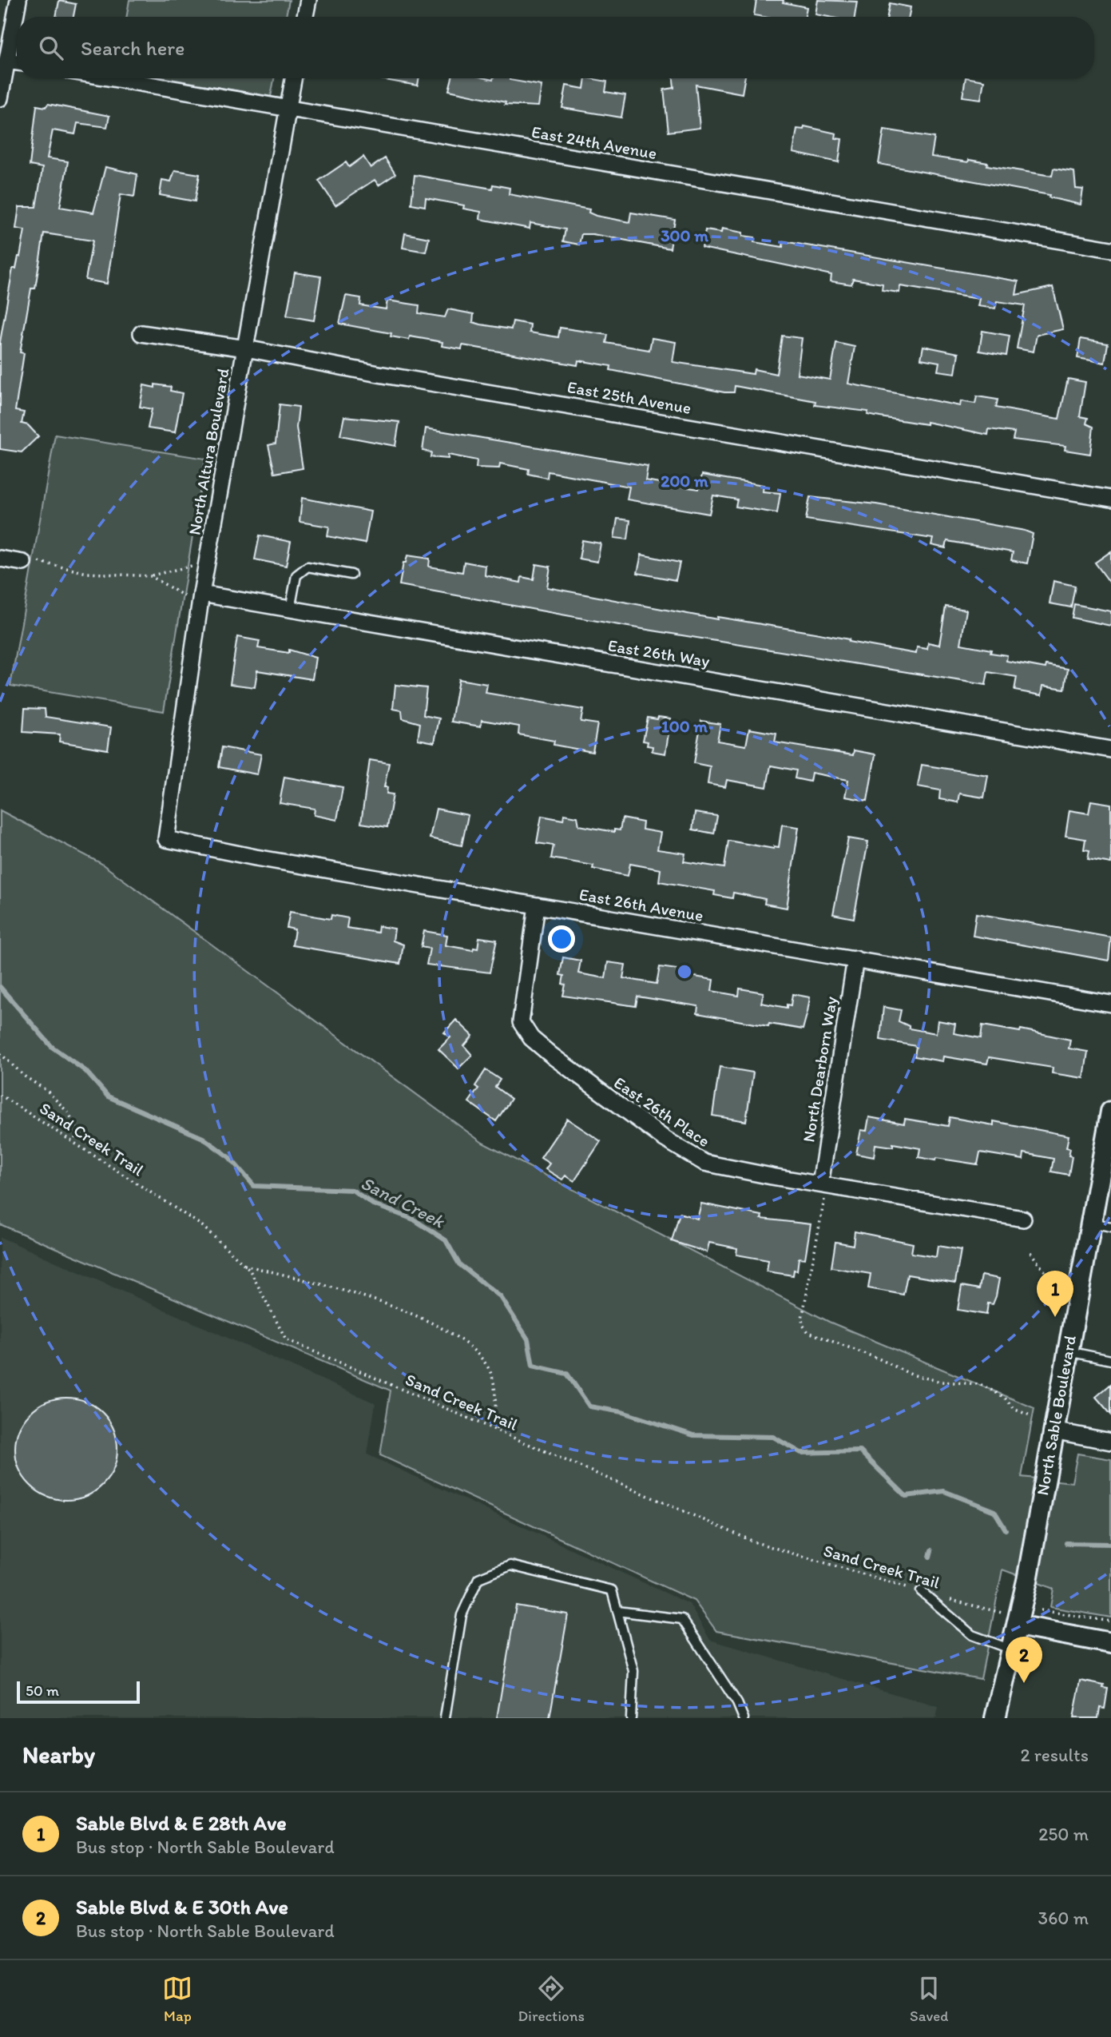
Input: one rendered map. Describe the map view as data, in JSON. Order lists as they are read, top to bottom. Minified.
{"streets":{"street":["East 24th Avenue","East 25th Avenue","North Altura Boulevard","East 26th Way","East 26th Avenue","North Dearborn Way","East 26th Place","North Sable Boulevard"],"path":["Sand Creek Trail"]},"crossings":[["East 24th Avenue","North Altura Boulevard"],["East 25th Avenue","North Altura Boulevard"],["North Altura Boulevard","East 26th Way"],["North Altura Boulevard","East 26th Avenue"],["East 26th Avenue","North Dearborn Way"],["East 26th Avenue","East 26th Place"],["North Dearborn Way","East 26th Place"]],"water":["Sand Creek"],"scale_bar":"50 m","page":{"search":"Search here","pins":["1","2"],"scale":"50 m","heading":["Nearby","2 results"],"list":[{"mark":"1","name":"Sable Blvd & E 28th Ave","note":"Bus stop · North Sable Boulevard","value":"250 m"},{"mark":"2","name":"Sable Blvd & E 30th Ave","note":"Bus stop · North Sable Boulevard","value":"360 m"}],"nav":["Map","Directions","Saved"]},"rings":["300 m","200 m","100 m"]}
